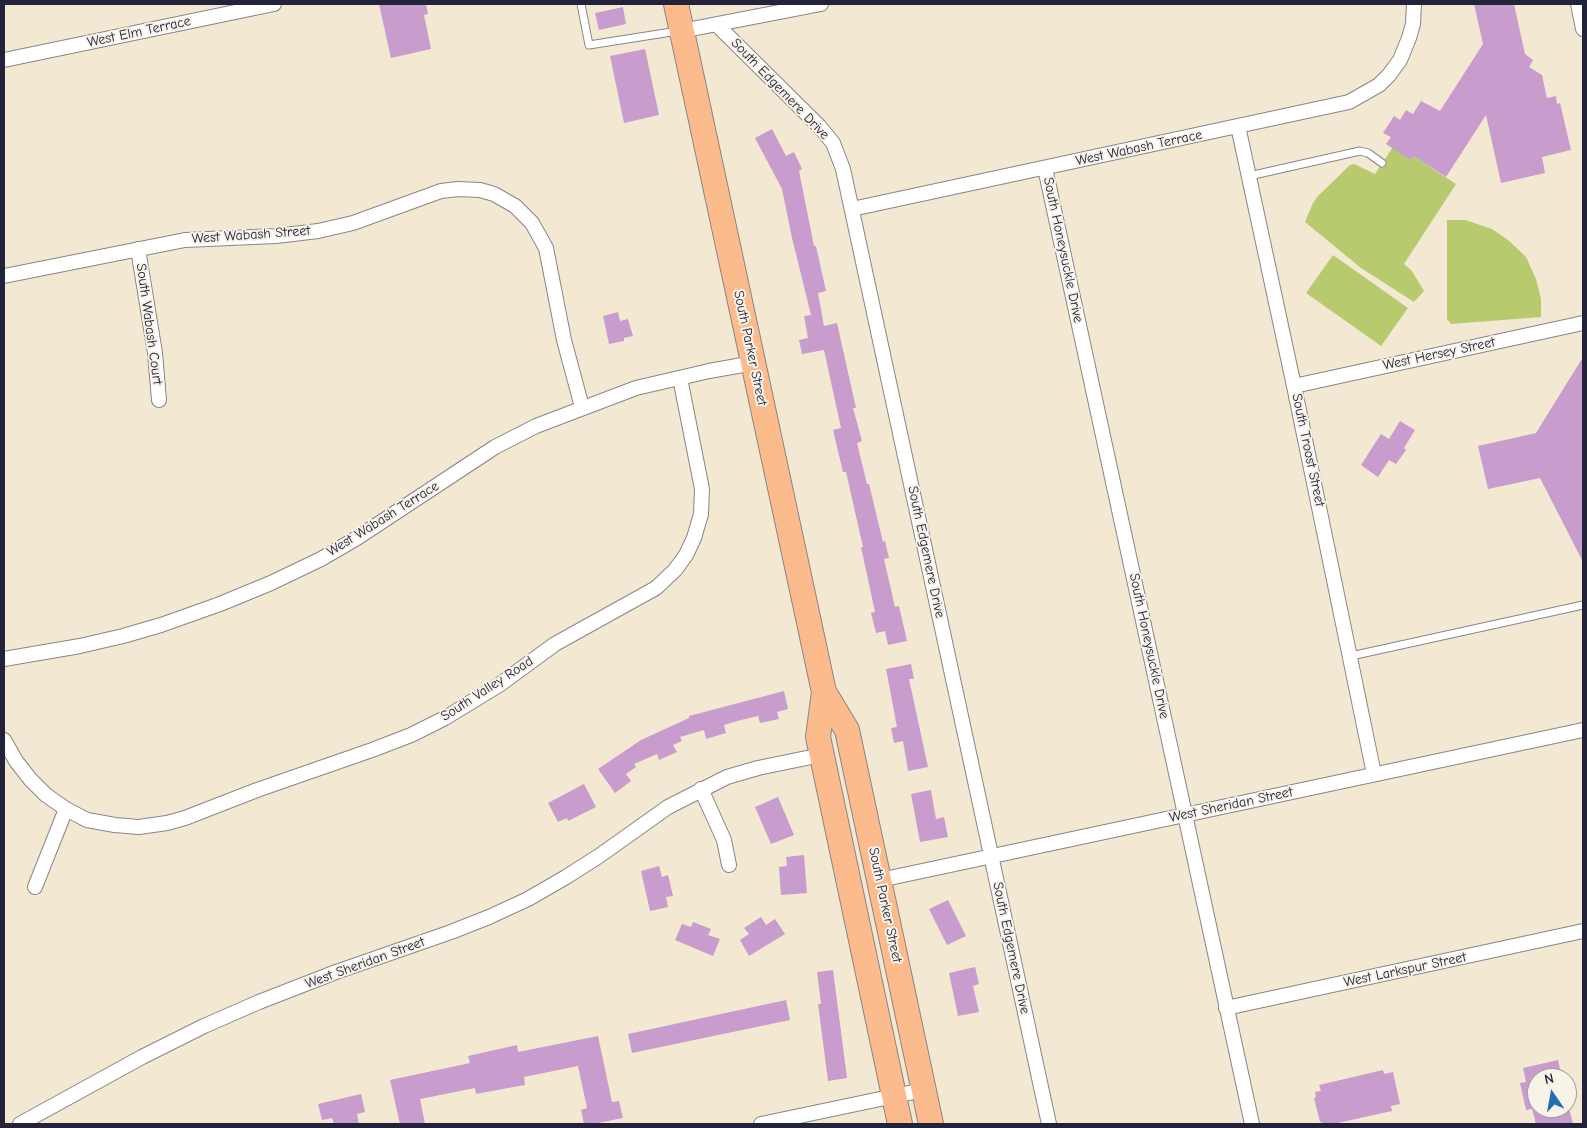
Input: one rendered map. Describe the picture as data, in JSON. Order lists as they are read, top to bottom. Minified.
{"streets":{"highway":["South Parker Street"],"street":["West Elm Terrace","South Edgemere Drive","West Wabash Terrace","West Wabash Street","South Honeysuckle Drive","South Wabash Court","West Hersey Street","South Troost Street","South Valley Road","West Sheridan Street","West Larkspur Street"]},"crossings":[["South Edgemere Drive","West Wabash Terrace"],["South Edgemere Drive","West Sheridan Street"],["West Wabash Terrace","West Wabash Street"],["West Wabash Terrace","South Honeysuckle Drive"],["West Wabash Terrace","South Parker Street"],["West Wabash Terrace","South Troost Street"],["West Wabash Terrace","South Valley Road"],["West Wabash Street","South Wabash Court"],["South Honeysuckle Drive","West Sheridan Street"],["South Honeysuckle Drive","West Larkspur Street"],["South Parker Street","West Sheridan Street"],["West Hersey Street","South Troost Street"],["South Troost Street","West Sheridan Street"]],"north":"top"}
